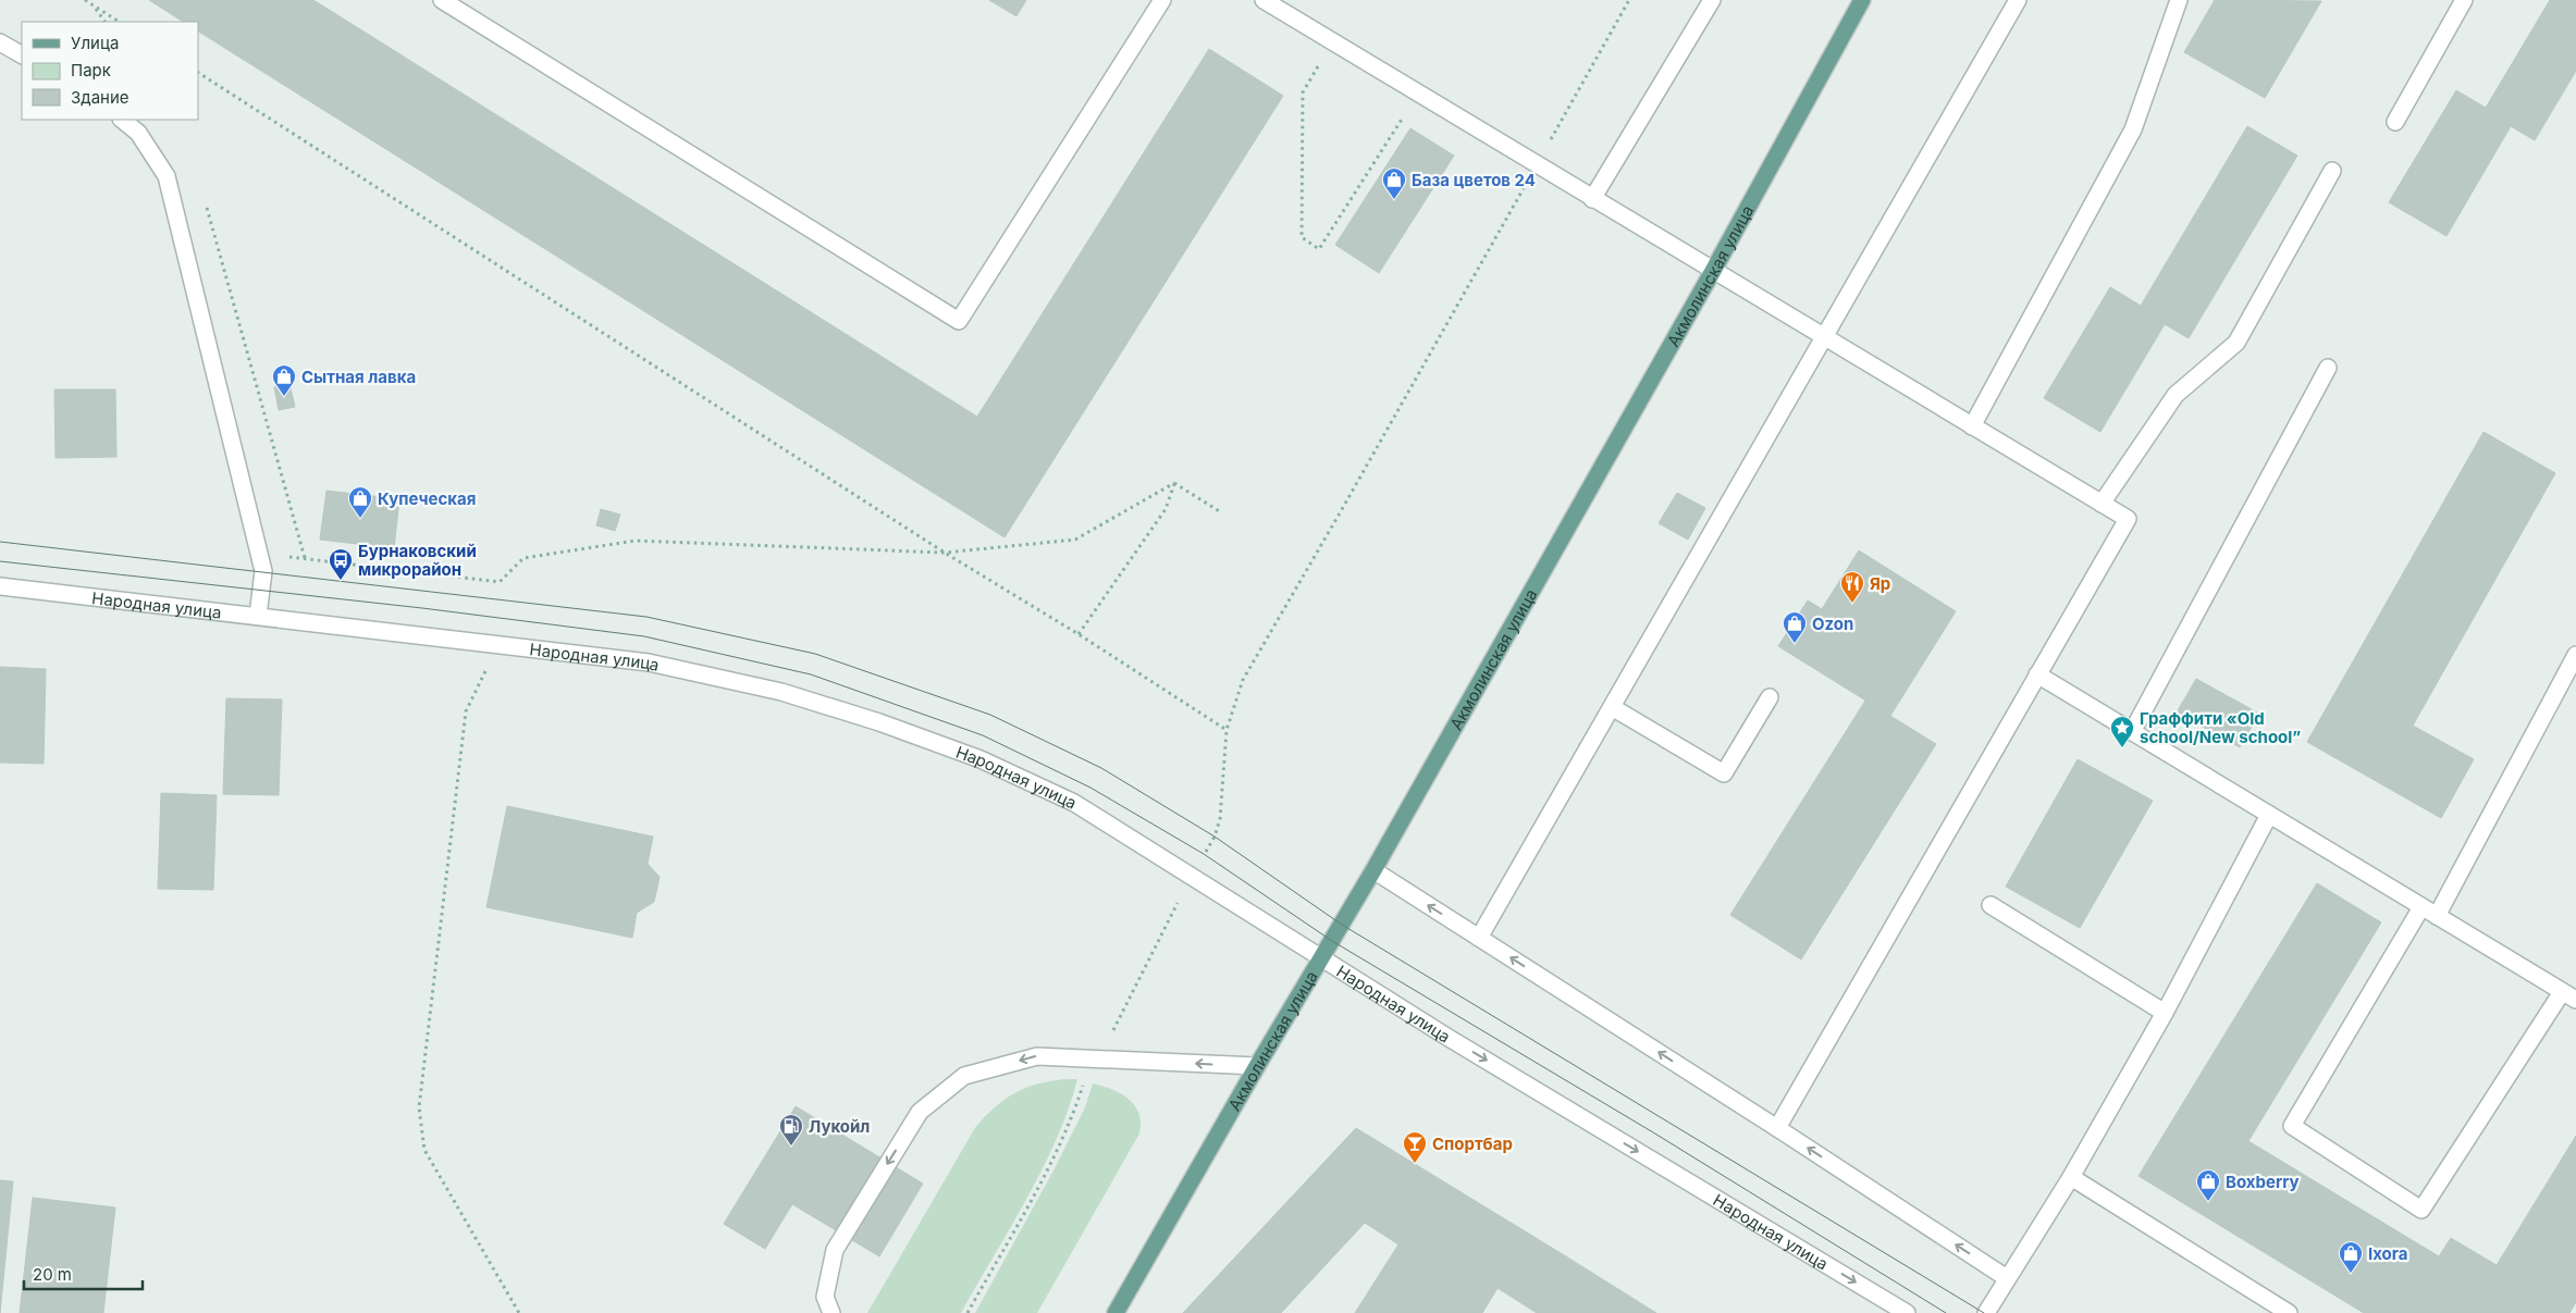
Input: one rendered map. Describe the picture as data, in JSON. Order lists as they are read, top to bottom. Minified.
{"streets":{"main road":["Акмолинская улица"],"street":["Народная улица"]},"crossings":[["Акмолинская улица","Народная улица"]],"places":{"shop":["База цветов 24","Сытная лавка","Купеческая","Ozon","Boxberry","Ixora"],"bus stop":["Бурнаковский микрорайон"],"restaurant":["Яр"],"place":["Граффити «Old school/New school”"],"fuel station":["Лукойл"],"bar":["Спортбар"]},"legend":["Улица","Парк","Здание"],"scale_bar":"20 m"}
